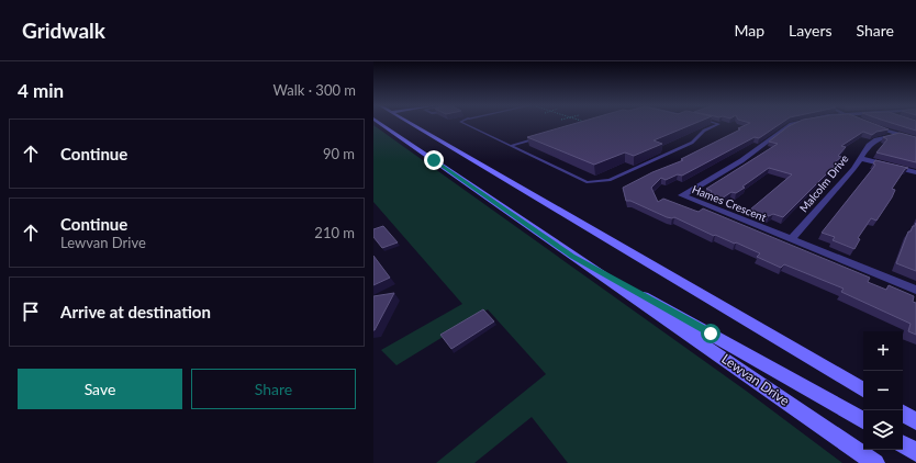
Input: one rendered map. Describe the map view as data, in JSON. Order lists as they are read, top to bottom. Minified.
{"streets":{"main road":["Lewvan Drive"],"street":["Malcolm Drive","Hames Crescent"]},"crossings":[["Malcolm Drive","Hames Crescent"]],"page":{"header":"Gridwalk","nav":["Map","Layers","Share"],"heading":["4 min","Walk · 300 m"],"list":[["Continue","90 m"],["Continue","Lewvan Drive","210 m"],"Arrive at destination"],"map_buttons":["+","−"],"buttons":["Save","Share"]}}
